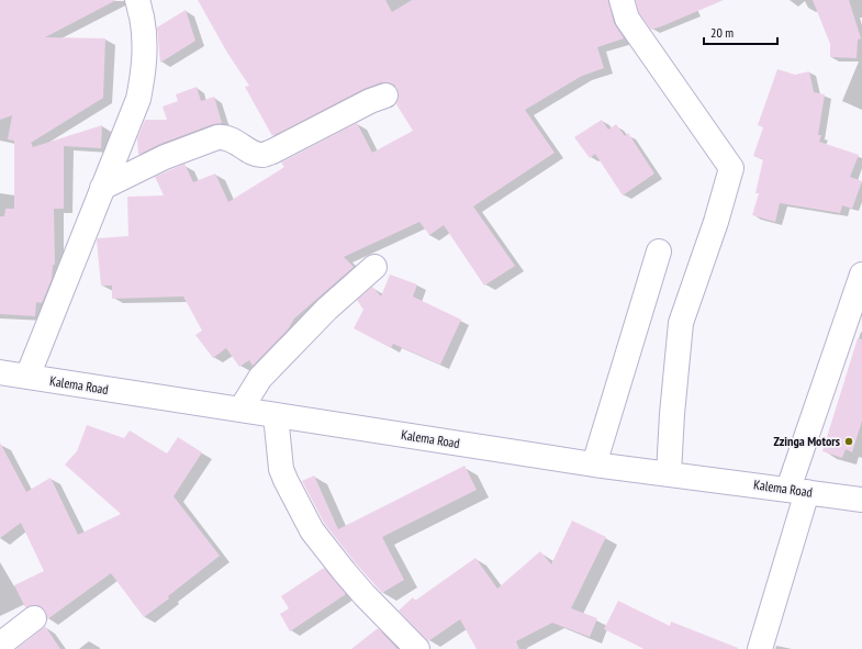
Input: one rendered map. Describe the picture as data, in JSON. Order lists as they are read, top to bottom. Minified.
{"streets":{"street":["Kalema Road"]},"places":["Zzinga Motors"],"scale_bar":"20 m"}
